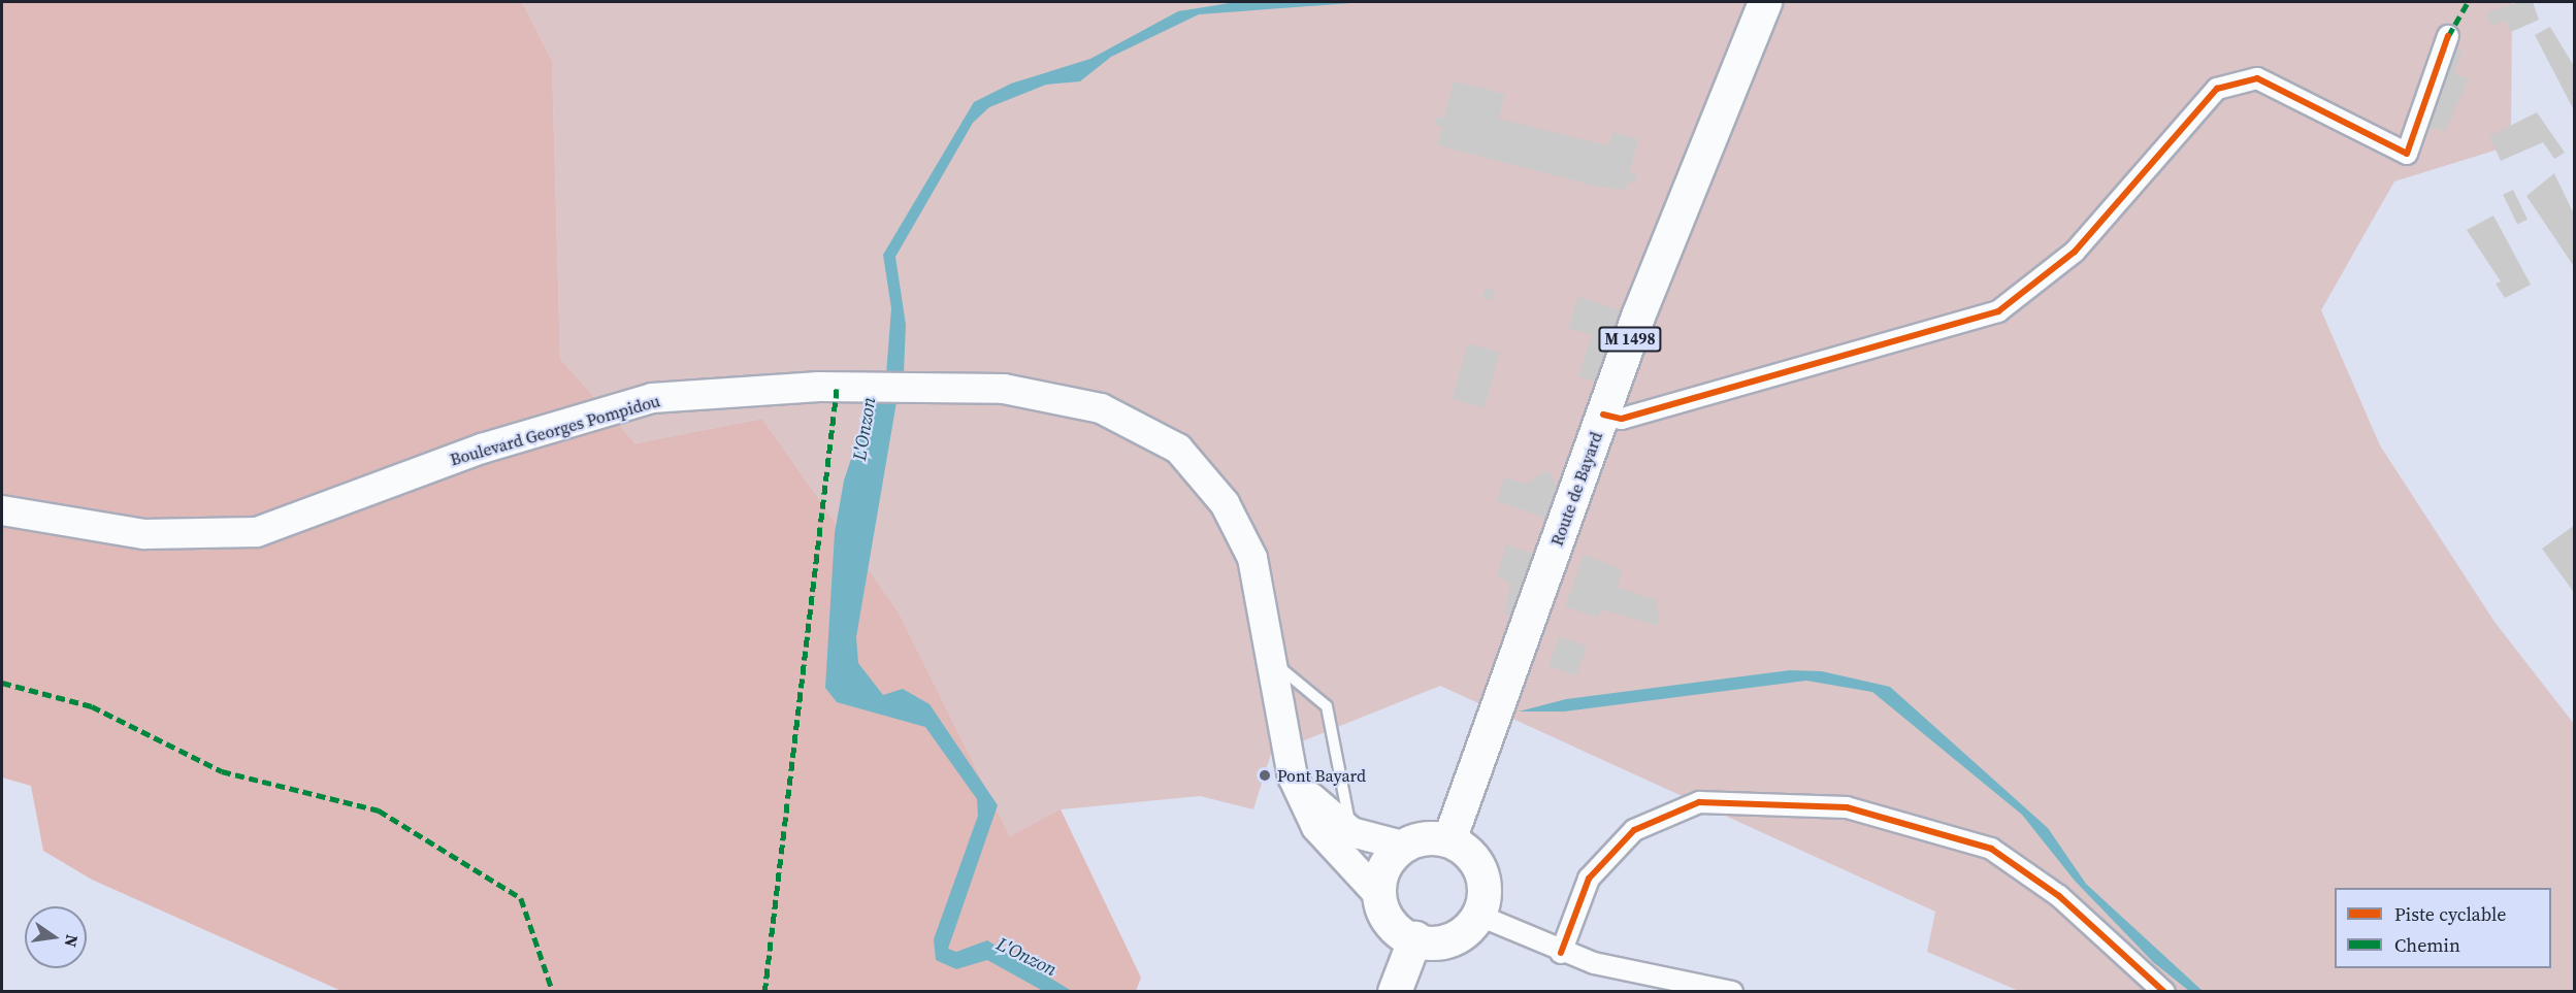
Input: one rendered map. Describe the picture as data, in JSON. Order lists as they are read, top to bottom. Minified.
{"streets":{"main road":["M 1498","Boulevard Georges Pompidou","Route de Bayard"]},"crossings":[["Boulevard Georges Pompidou","Route de Bayard"]],"water":["L'Onzon"],"places":["Pont Bayard"],"legend":["Piste cyclable","Chemin"],"north":"right"}
